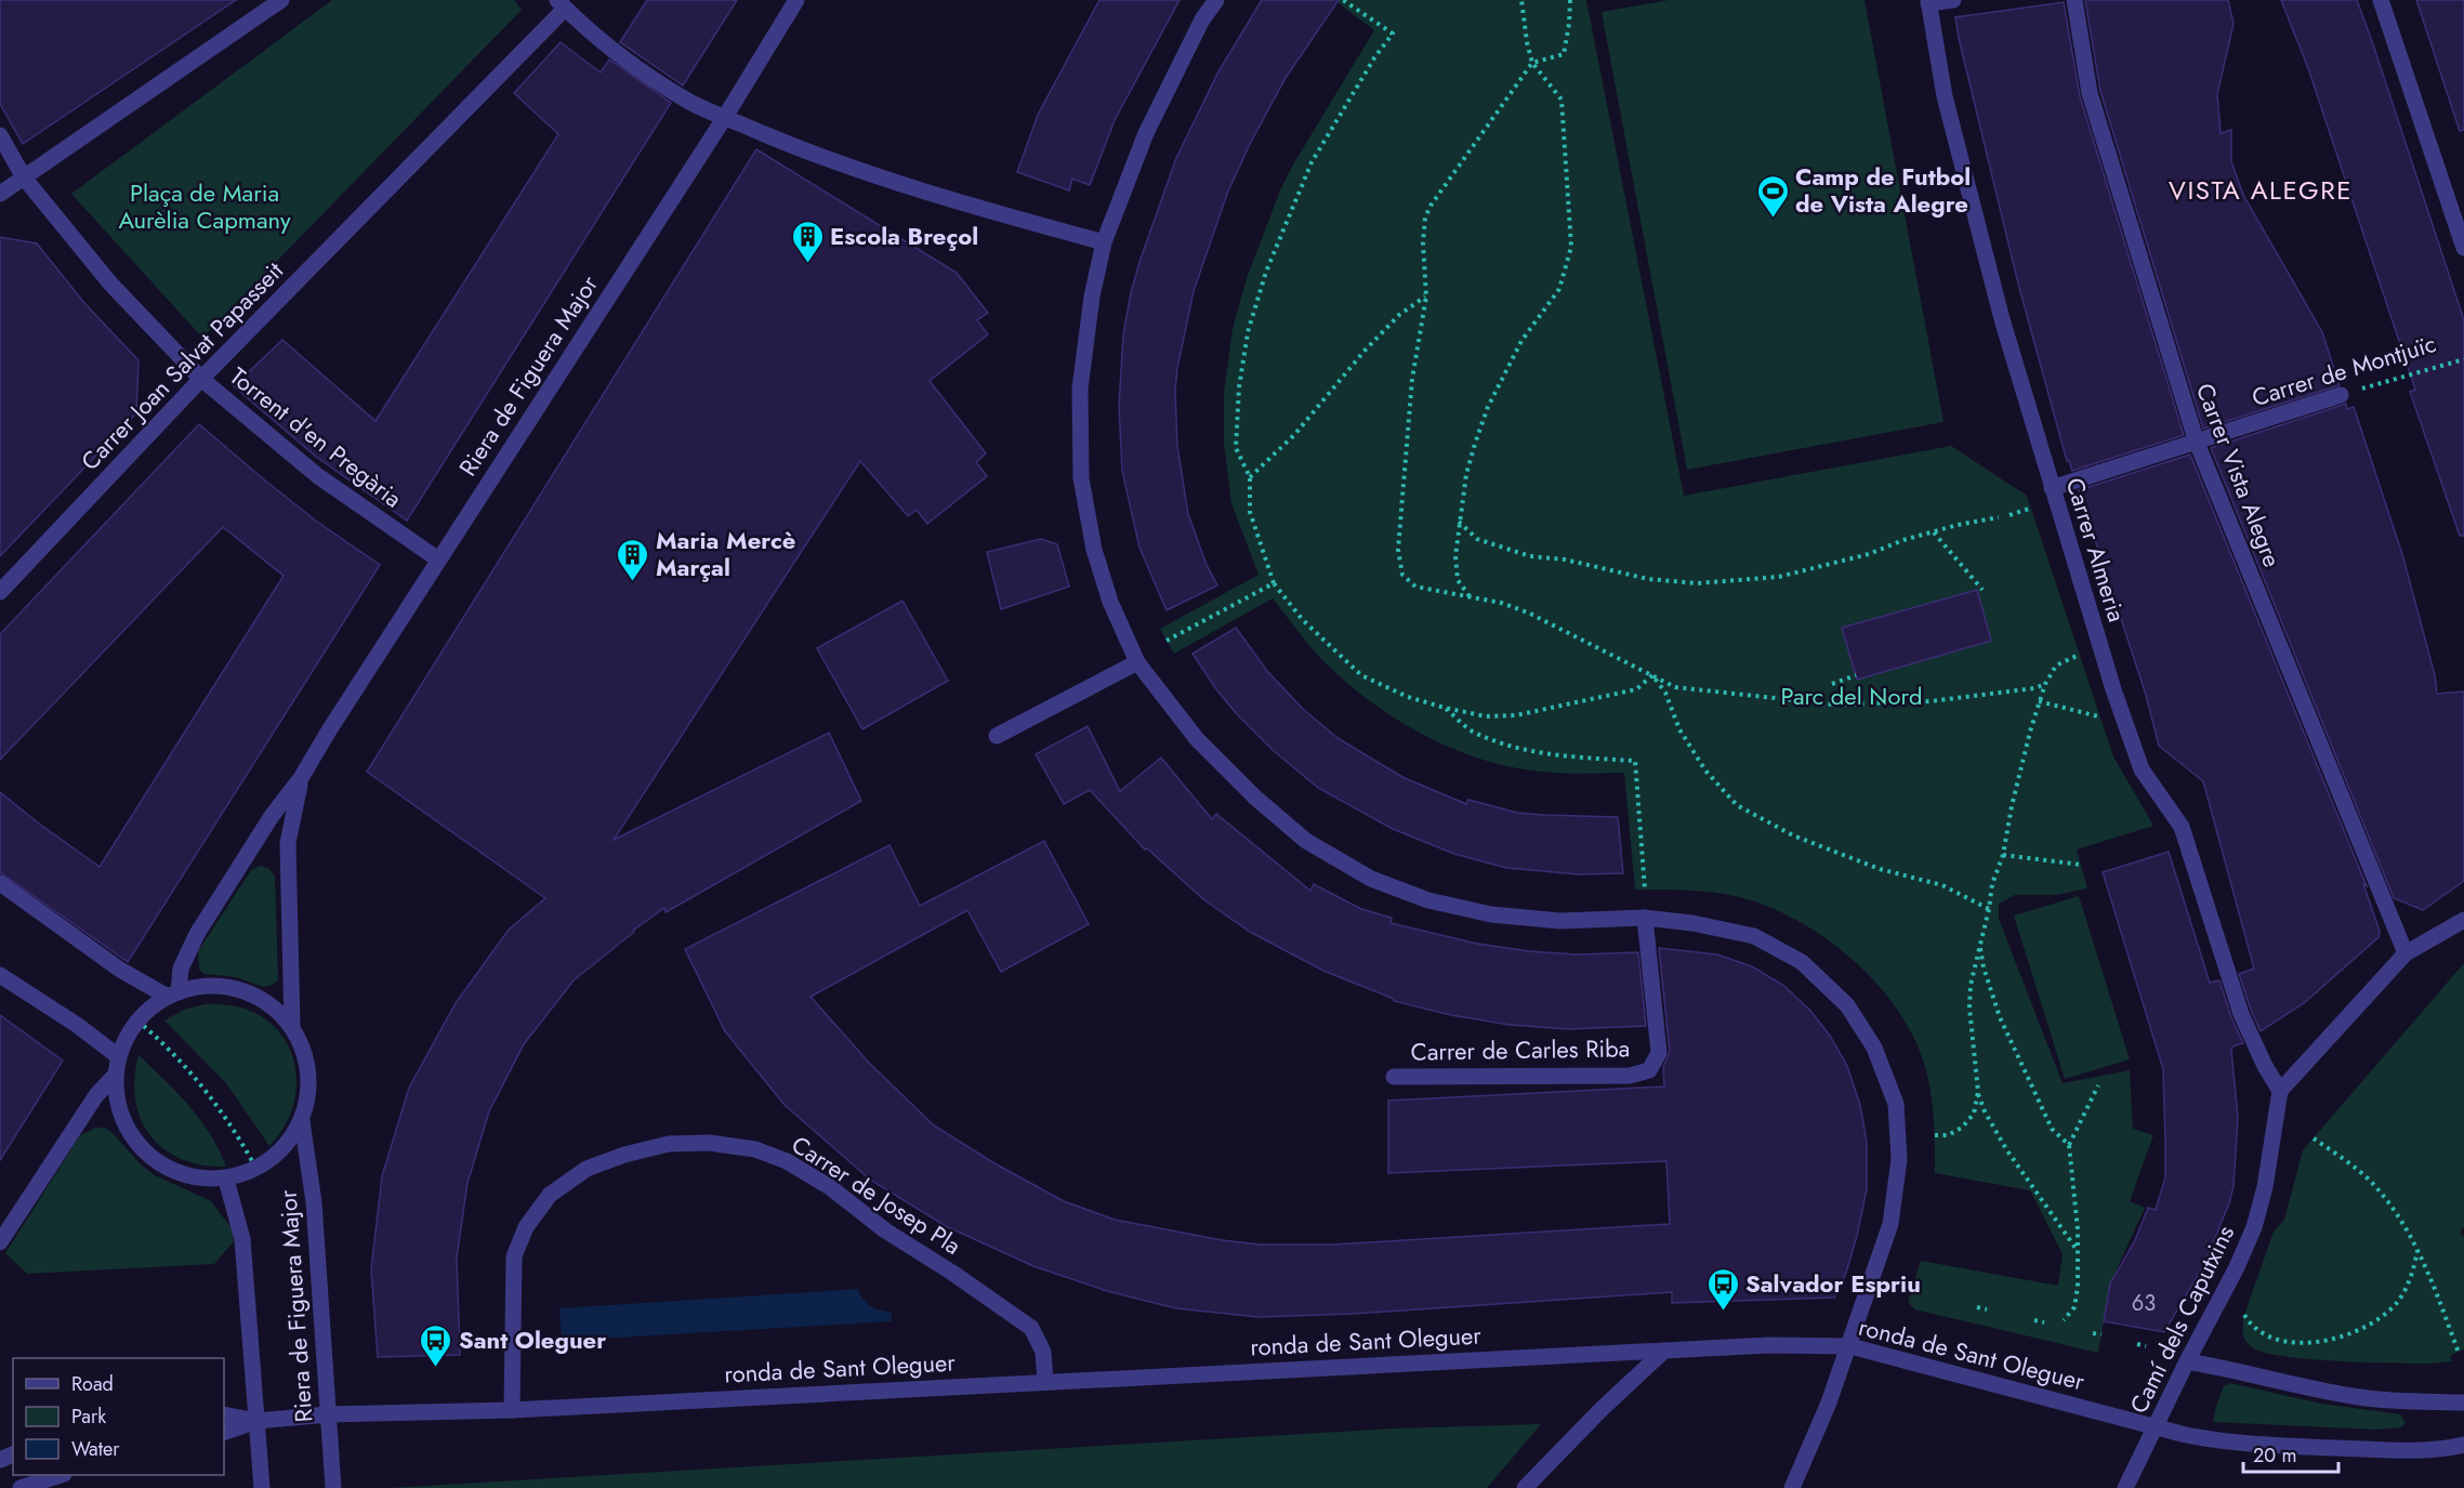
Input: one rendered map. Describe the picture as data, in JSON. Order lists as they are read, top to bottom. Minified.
{"streets":{"street":["Carrer Joan Salvat Papasseit","Carrer de Montjuïc","Riera de Figuera Major","Torrent d'en Pregària","Carrer Vista Alegre","Carrer Almeria","Carrer de Carles Riba","Carrer de Josep Pla","Camí dels Caputxins","ronda de Sant Oleguer"]},"crossings":[["Carrer Joan Salvat Papasseit","Torrent d'en Pregària"],["Carrer de Montjuïc","Carrer Vista Alegre"],["Carrer de Montjuïc","Carrer Almeria"],["Riera de Figuera Major","Torrent d'en Pregària"],["Riera de Figuera Major","ronda de Sant Oleguer"],["Carrer Almeria","Camí dels Caputxins"],["Carrer de Josep Pla","ronda de Sant Oleguer"],["Camí dels Caputxins","ronda de Sant Oleguer"]],"districts":["VISTA ALEGRE"],"parks":["Plaça de Maria Aurèlia Capmany","Parc del Nord"],"places":{"sports":["Camp de Futbol de Vista Alegre"],"building":["Escola Breçol","Maria Mercè Marçal"],"bus stop":["Salvador Espriu","Sant Oleguer"]},"house_numbers":["63"],"legend":["Road","Park","Water"],"scale_bar":"20 m"}
